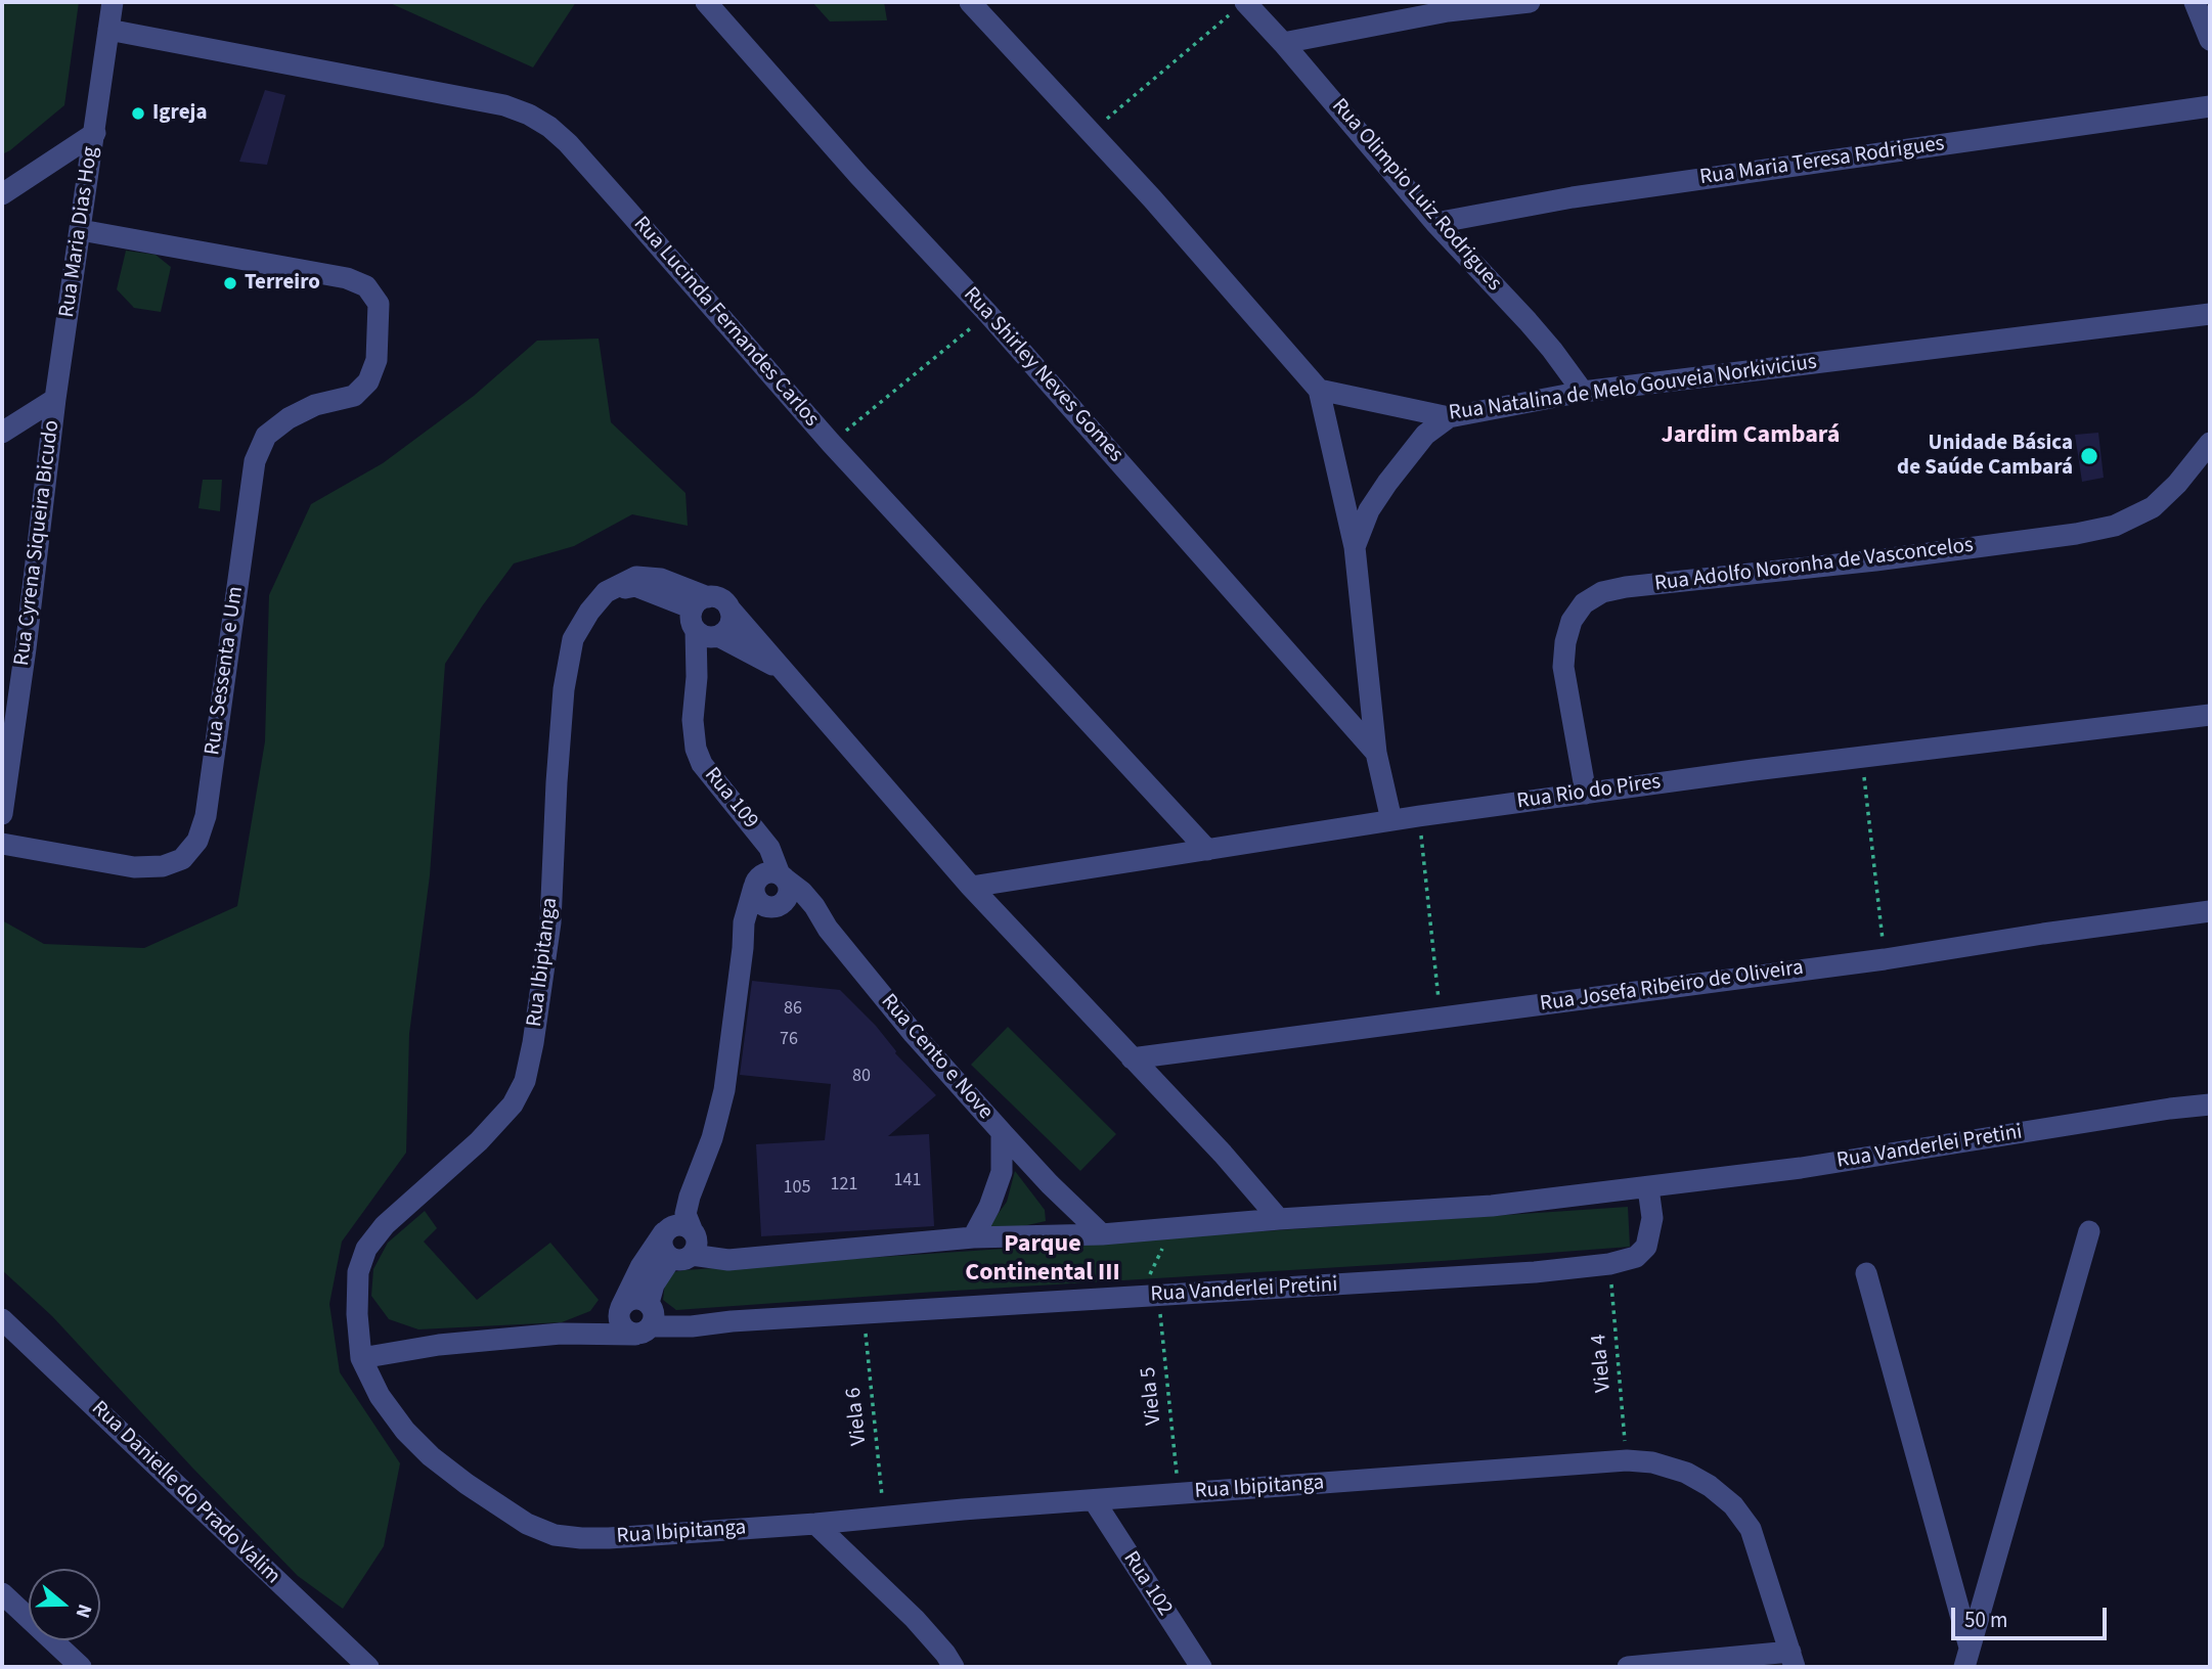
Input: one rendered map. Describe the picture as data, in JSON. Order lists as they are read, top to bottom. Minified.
{"streets":{"street":["Rua Maria Teresa Rodrigues","Rua Olimpio Luiz Rodrigues","Rua Maria Dias Hog","Rua Lucinda Fernandes Carlos","Rua Shirley Neves Gomes","Rua Natalina de Melo Gouveia Norkivicius","Rua Cyrena Siqueira Bicudo","Rua Adolfo Noronha de Vasconcelos","Rua Sessenta e Um","Rua Rio do Pires","Rua 109","Rua Ibipitanga","Rua Josefa Ribeiro de Oliveira","Rua Cento e Nove","Rua Vanderlei Pretini","Rua Danielle do Prado Valim","Rua 102"],"path":["Viela 4","Viela 5","Viela 6"]},"crossings":[["Rua Maria Teresa Rodrigues","Rua Olimpio Luiz Rodrigues"],["Rua Olimpio Luiz Rodrigues","Rua Natalina de Melo Gouveia Norkivicius"],["Rua Maria Dias Hog","Rua Lucinda Fernandes Carlos"],["Rua Maria Dias Hog","Rua Cyrena Siqueira Bicudo"],["Rua Maria Dias Hog","Rua Sessenta e Um"],["Rua Lucinda Fernandes Carlos","Rua Rio do Pires"],["Rua Adolfo Noronha de Vasconcelos","Rua Rio do Pires"],["Rua Rio do Pires","Rua Ibipitanga"],["Rua 109","Rua Ibipitanga"],["Rua 109","Rua Cento e Nove"],["Rua Ibipitanga","Rua Josefa Ribeiro de Oliveira"],["Rua Ibipitanga","Rua Vanderlei Pretini"],["Rua Ibipitanga","Viela 4"],["Rua Ibipitanga","Viela 5"],["Rua Ibipitanga","Viela 6"],["Rua Ibipitanga","Rua 102"],["Rua Cento e Nove","Rua Vanderlei Pretini"],["Rua Vanderlei Pretini","Viela 4"],["Rua Vanderlei Pretini","Viela 5"],["Rua Vanderlei Pretini","Viela 6"]],"districts":["Jardim Cambará","Parque Continental III"],"places":["Igreja","Terreiro","Unidade Básica de Saúde Cambará"],"house_numbers":["86","76","80","141","121","105"],"scale_bar":"50 m","north":"right"}
